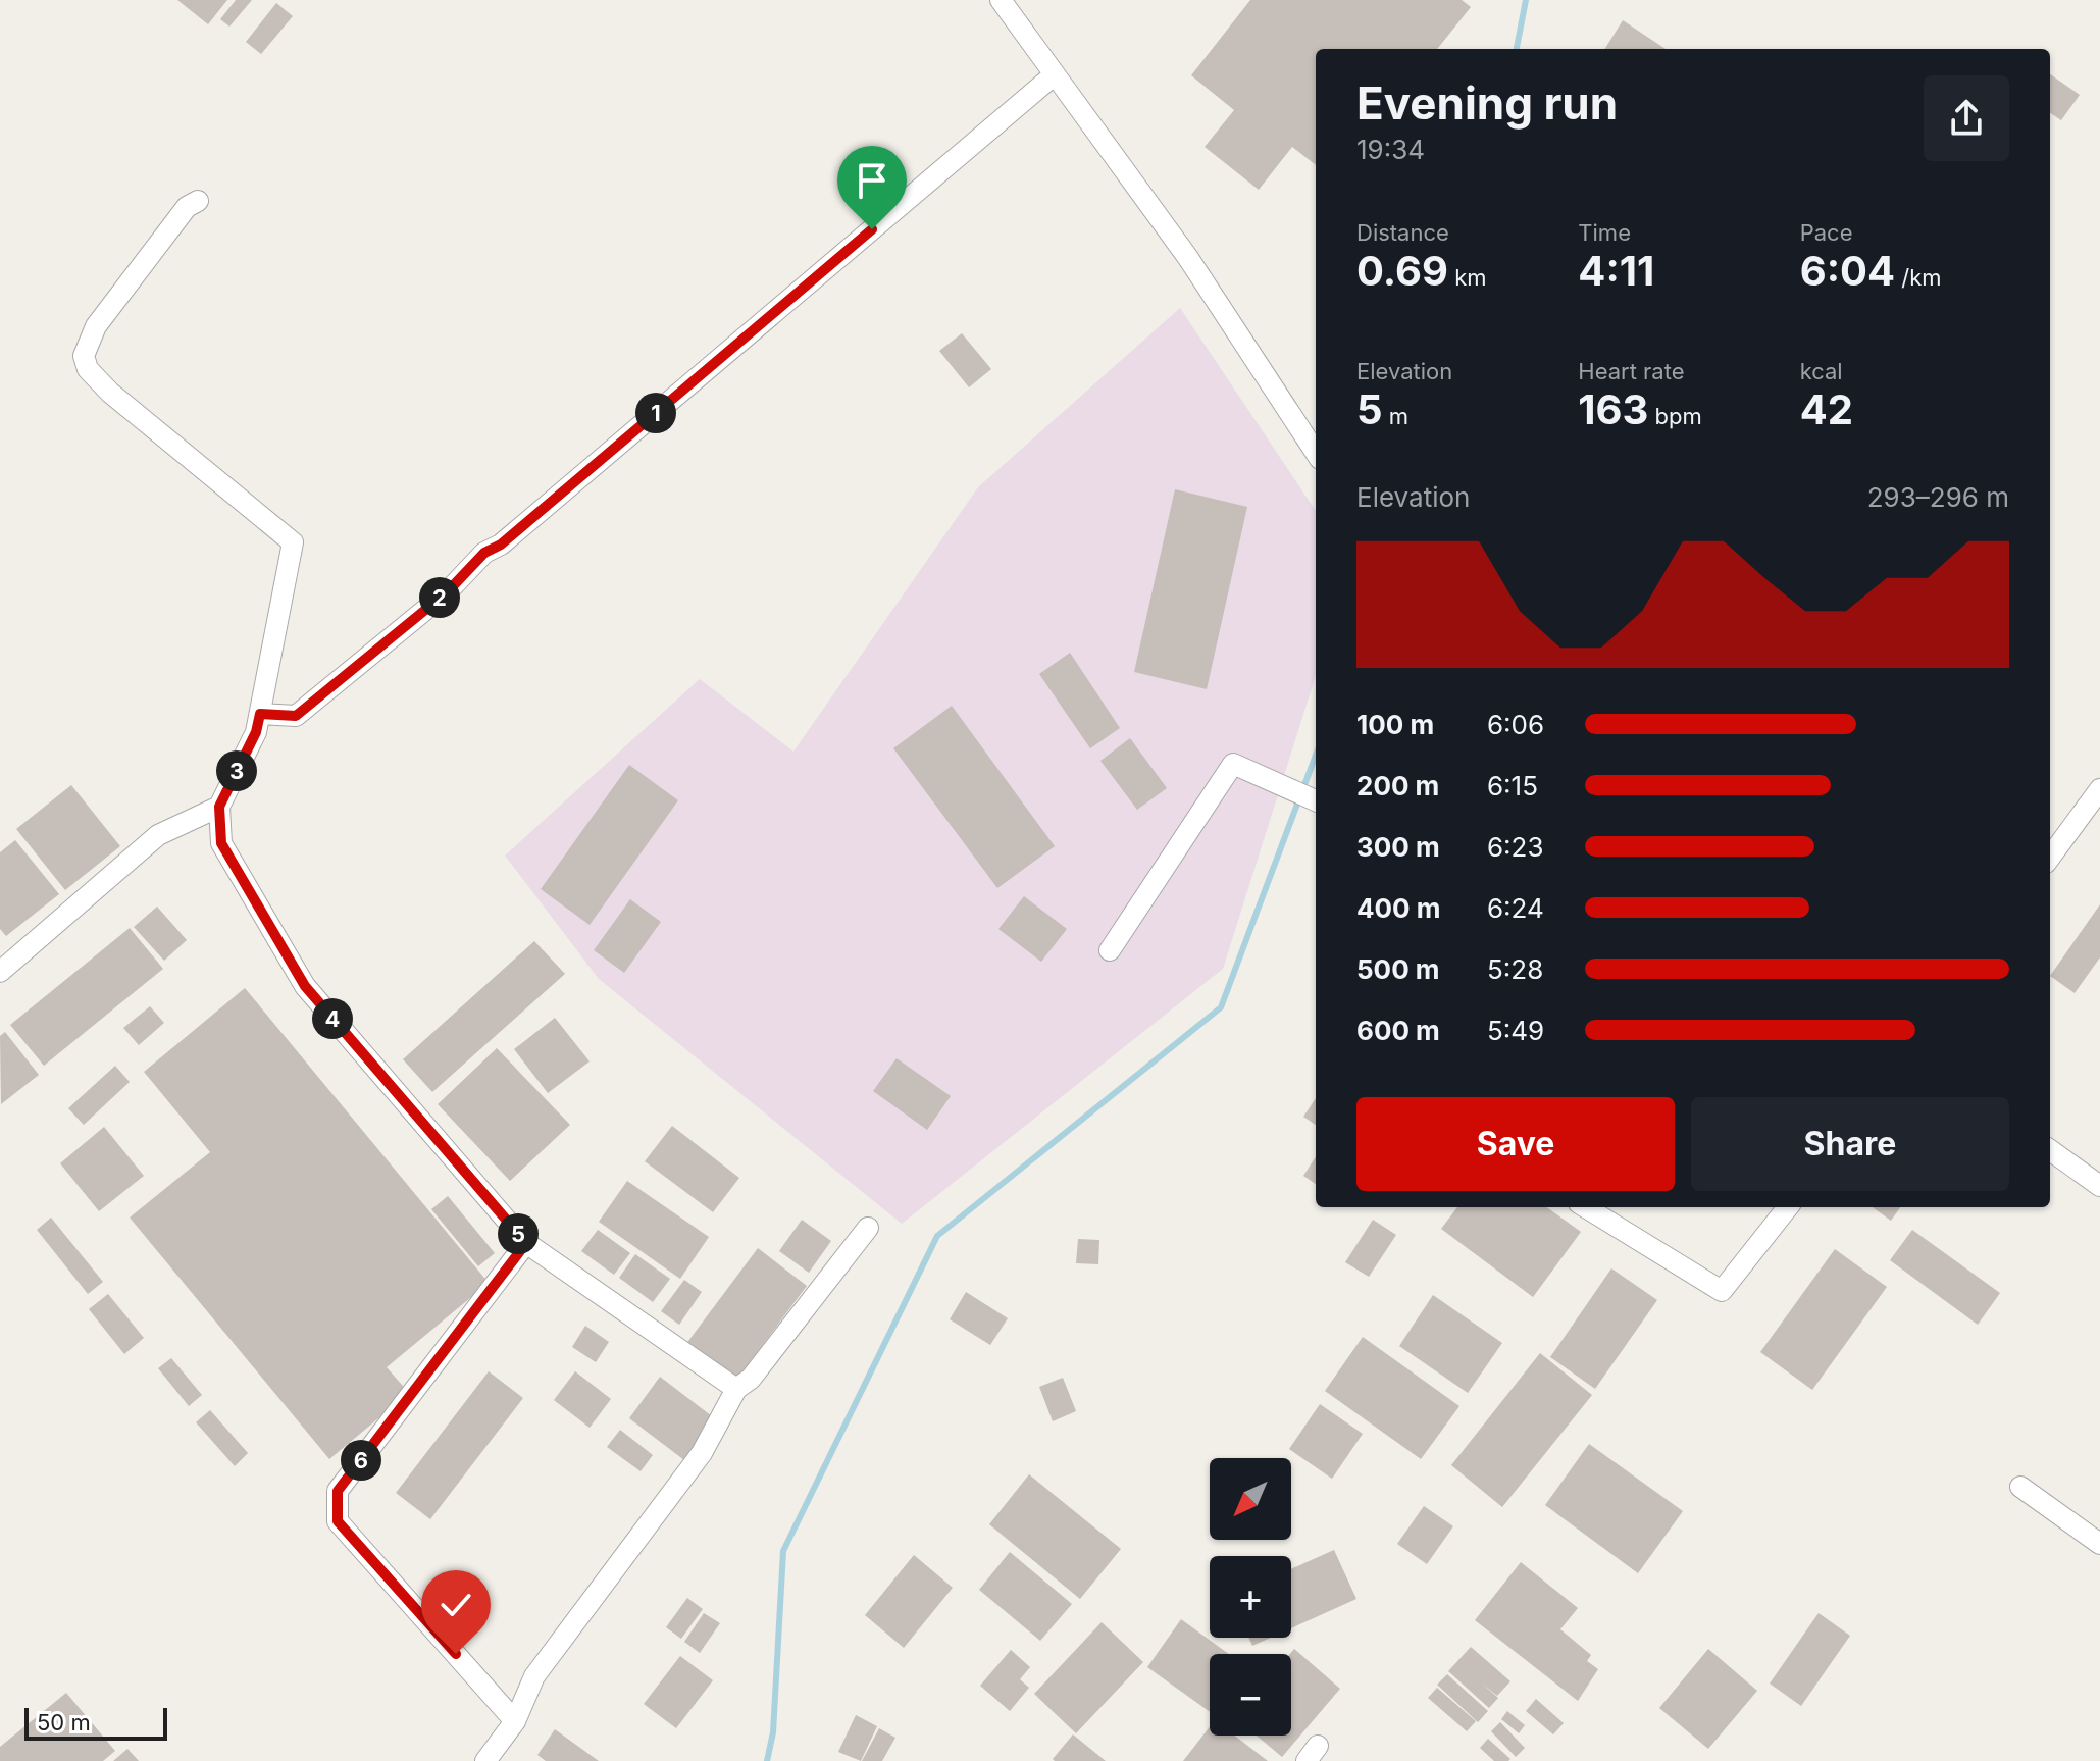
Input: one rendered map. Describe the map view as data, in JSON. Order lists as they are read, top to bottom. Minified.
{"scale_bar":"50 m","north":"bottom left","page":{"heading":["Evening run","19:34"],"stats":[["Distance","0.69 km"],["Time","4:11"],["Pace","6:04 /km"],["Elevation","5 m"],["Heart rate","163 bpm"],["kcal","42"]],"pins":["1","2","3","4","5","6"],"chart":["Elevation","293–296 m"],"list":[{"name":"100 m","note":"6:06"},{"name":"200 m","note":"6:15"},{"name":"300 m","note":"6:23"},{"name":"400 m","note":"6:24"},{"name":"500 m","note":"5:28"},{"name":"600 m","note":"5:49"}],"buttons":["Save","Share"],"map_buttons":["+","−"],"scale":"50 m"}}
